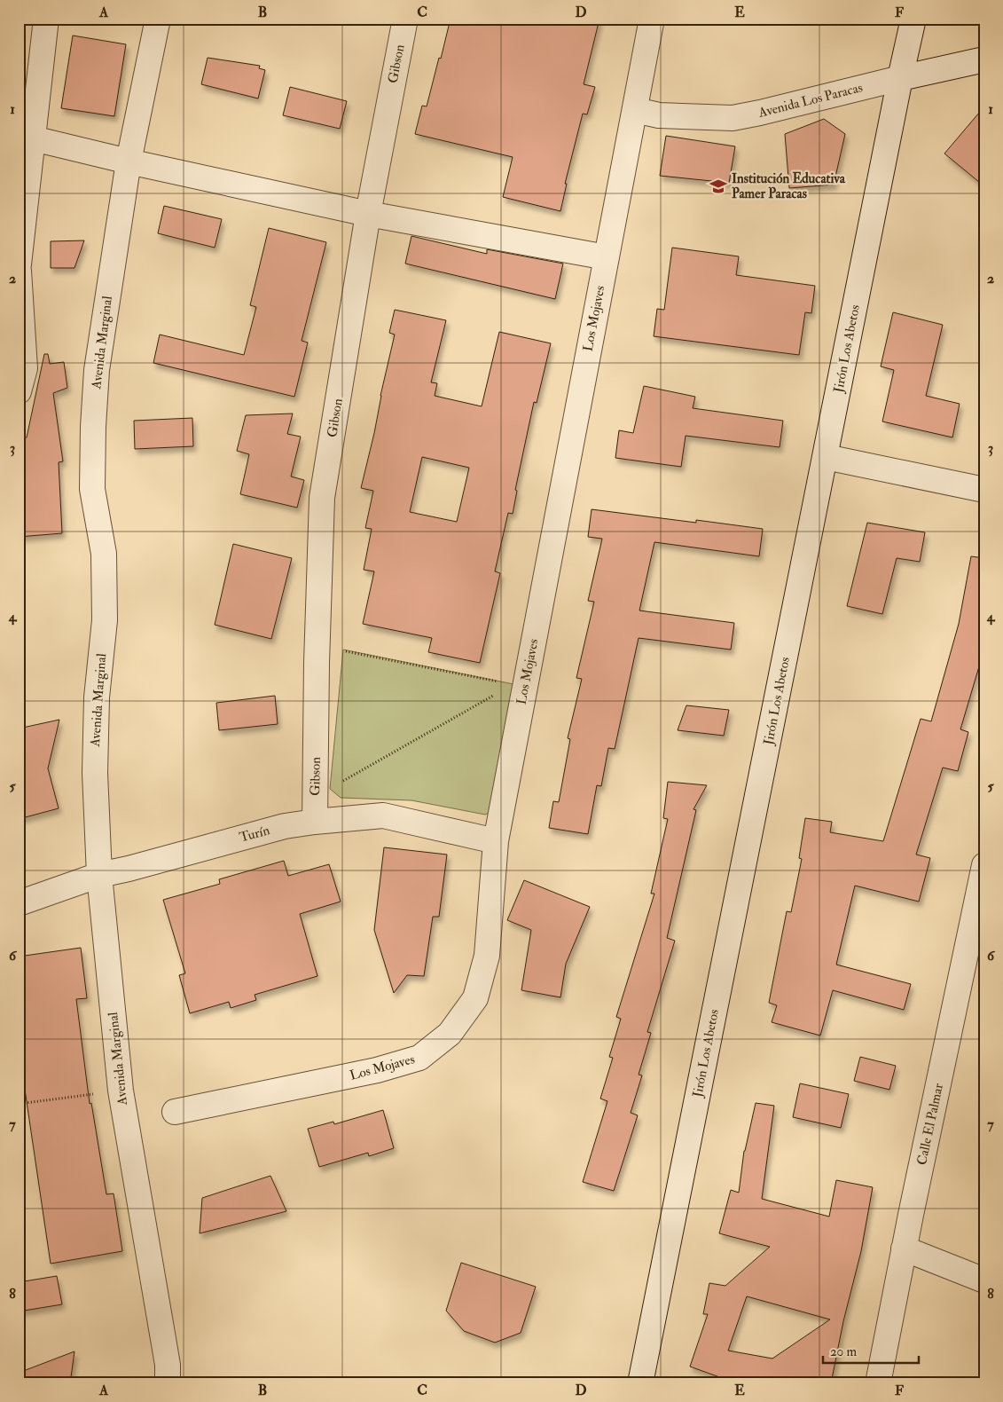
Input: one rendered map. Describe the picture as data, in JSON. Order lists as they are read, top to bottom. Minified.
{"streets":{"street":["Gibson","Avenida Los Paracas","Los Mojaves","Avenida Marginal","Jirón Los Abetos","Turín","Calle El Palmar"]},"crossings":[["Gibson","Turín"],["Avenida Los Paracas","Los Mojaves"],["Avenida Los Paracas","Jirón Los Abetos"],["Los Mojaves","Turín"],["Avenida Marginal","Turín"]],"places":{"school or university":["Institución Educativa Pamer Paracas"]},"scale_bar":"20 m","grid":{"columns":["A","B","C","D","E","F"],"rows":["1","2","3","4","5","6","7","8"]}}
